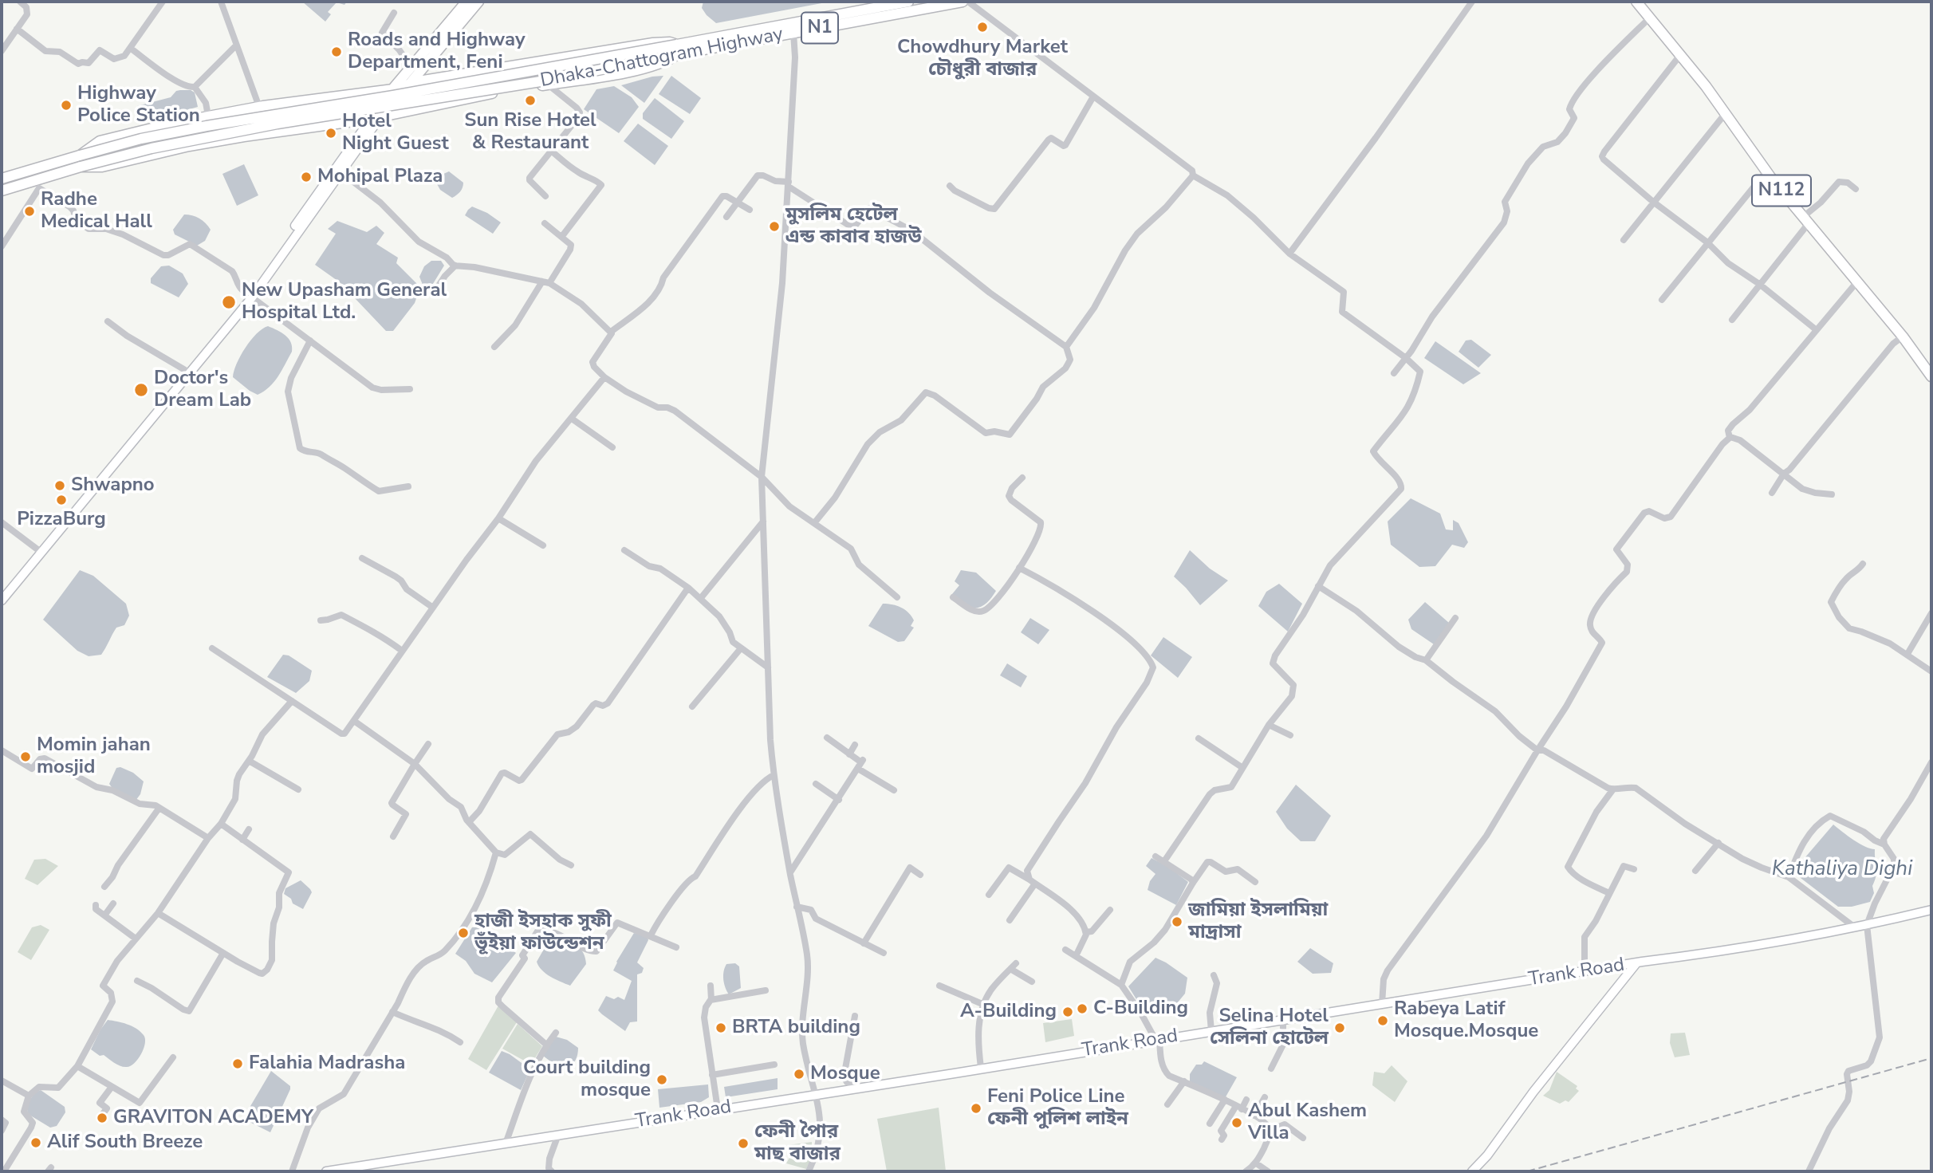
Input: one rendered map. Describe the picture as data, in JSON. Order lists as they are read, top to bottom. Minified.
{"streets":{"highway":["N1","Dhaka-Chattogram Highway","N112"],"main road":["Trank Road"]},"water":["Kathaliya Dighi"],"places":["Chowdhury Market চৌধুরী বাজার","Roads and Highway Department, Feni","Sun Rise Hotel & Restaurant","Highway Police Station","Hotel Night Guest","Mohipal Plaza","Radhe Medical Hall","মুসলিম হেটেল এন্ড কাবাব হাজউ","New Upasham General Hospital Ltd.","Doctor's Dream Lab","Shwapno","PizzaBurg","Momin jahan mosjid","জামিয়া ইসলামিয়া মাদ্রাসা","হাজী ইসহাক সুফী ভূঁইয়া ফাউন্ডেশন","C-Building","A-Building","Rabeya Latif Mosque.Mosque","BRTA building","Selina Hotel সেলিনা হোটেল","Falahia Madrasha","Mosque","Court building mosque","Feni Police Line ফেনী পুলিশ লাইন","GRAVITON ACADEMY","Abul Kashem Villa","Alif South Breeze","ফেনী পৈার মাছ বাজার"]}
